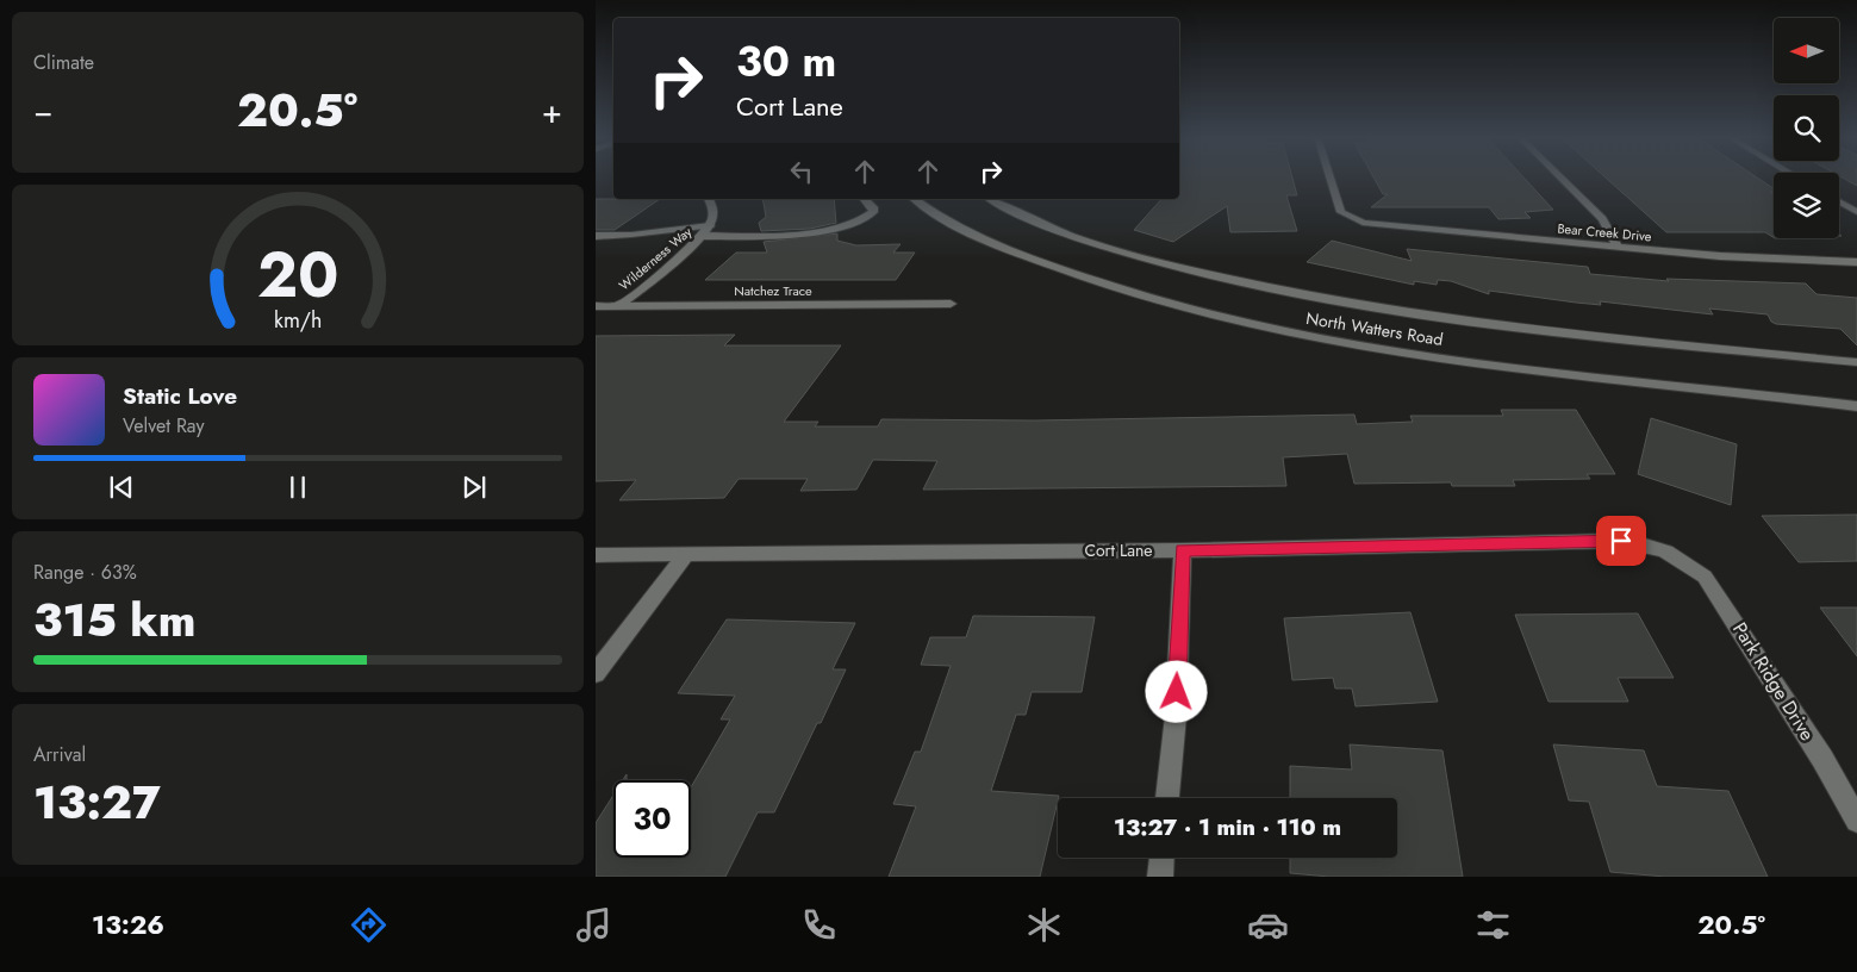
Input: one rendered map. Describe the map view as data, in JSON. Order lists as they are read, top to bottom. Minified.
{"streets":{"street":["Bear Creek Drive","Wilderness Way","Natchez Trace","North Watters Road","Cort Lane","Park Ridge Drive"]},"crossings":[["Wilderness Way","Natchez Trace"],["Cort Lane","Park Ridge Drive"]],"north":"left","page":{"tile":["Climate",["Range · 63%","315 km"],["Arrival","13:27"]],"turn":["30 m","Cort Lane"],"heat":["−","20.5°","+"],"song":["Static Love","Velvet Ray"],"limit":"30","trip":"13:27 · 1 min · 110 m","tabs":["13:26","20.5°"],"gauge":["20","km/h"]}}
